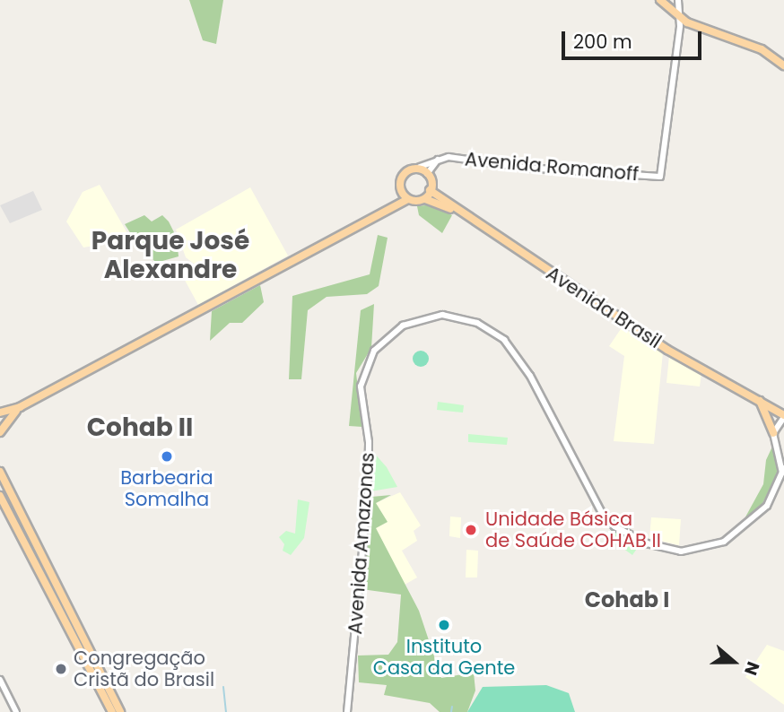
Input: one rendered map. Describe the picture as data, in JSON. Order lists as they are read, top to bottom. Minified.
{"streets":{"main road":["Avenida Brasil"],"street":["Avenida Romanoff","Avenida Amazonas"]},"districts":["Parque José Alexandre","Cohab II","Cohab I"],"places":["Barbearia Somalha","Unidade Básica de Saúde COHAB II","Instituto Casa da Gente","Congregação Cristã do Brasil"],"scale_bar":"200 m","north":"right"}
